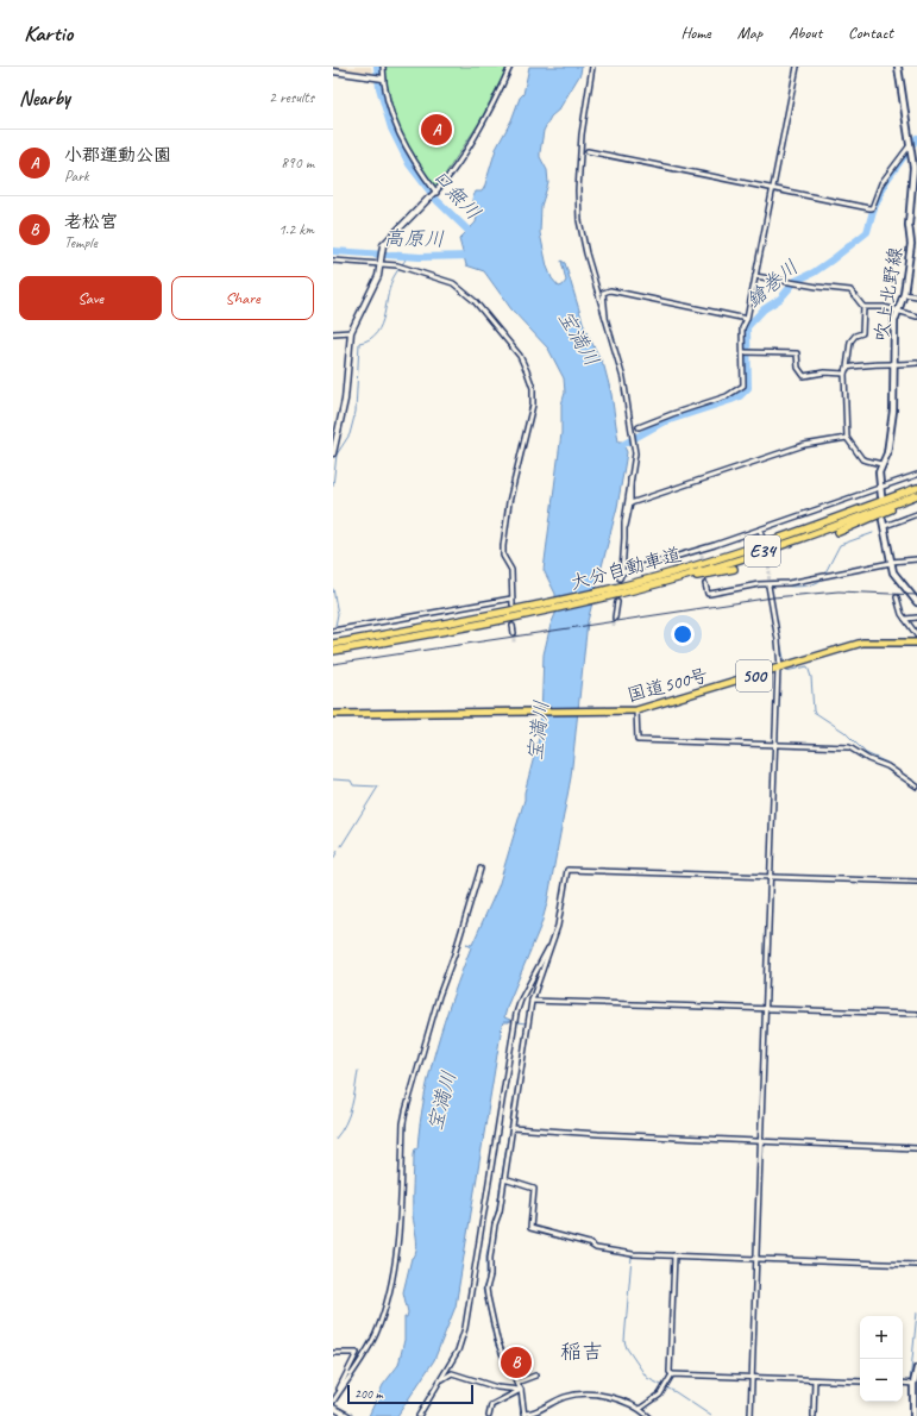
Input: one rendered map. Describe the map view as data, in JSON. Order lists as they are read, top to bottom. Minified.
{"streets":{"highway":["E34","大分自動車道","500","国道500号"],"main road":["吹上北野線"]},"districts":["稲吉"],"water":["口無川","高原川","鎗巻川","宝満川"],"scale_bar":"200 m","page":{"header":"Kartio","nav":["Home","Map","About","Contact"],"heading":["Nearby","2 results"],"pins":["A","B"],"list":[{"mark":"A","name":"小郡運動公園","note":"Park","value":"890 m"},{"mark":"B","name":"老松宮","note":"Temple","value":"1.2 km"}],"buttons":["Save","Share"],"map_buttons":["+","−"],"scale":"200 m"}}
